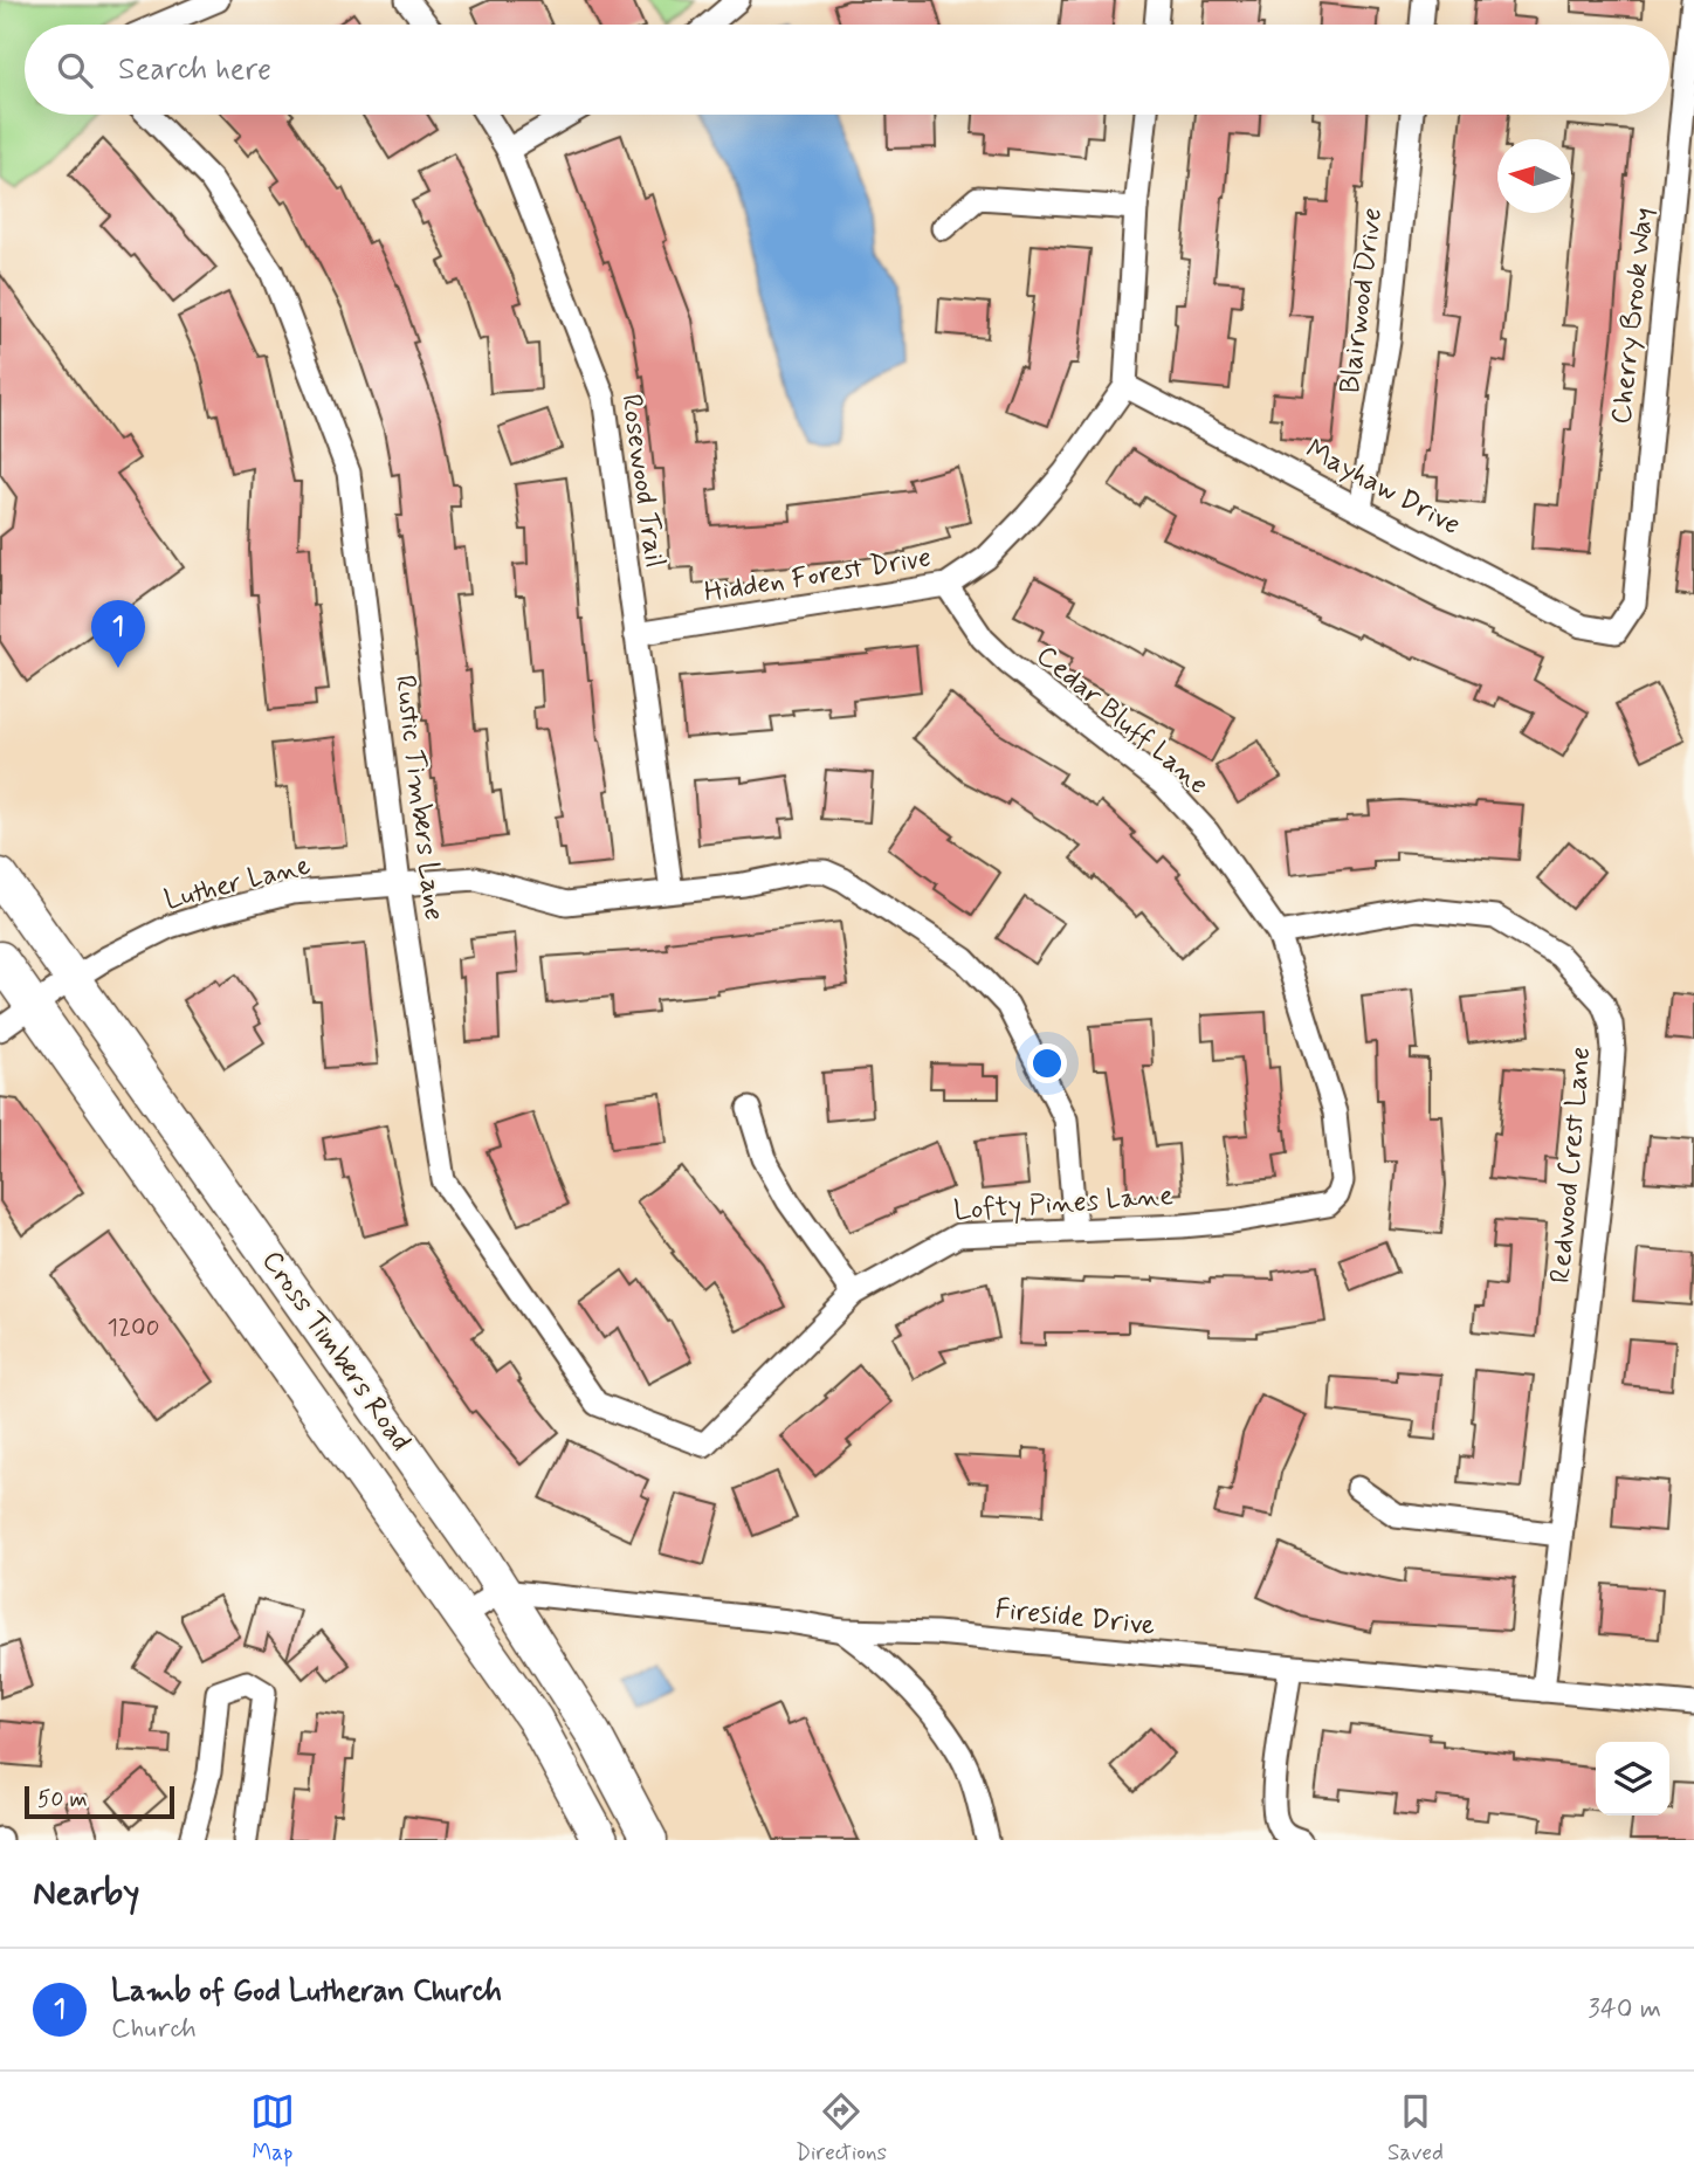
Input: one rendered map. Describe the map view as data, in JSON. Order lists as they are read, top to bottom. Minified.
{"streets":{"main road":["Cross Timbers Road"],"street":["Blairwood Drive","Cherry Brook Way","Rosewood Trail","Mayhaw Drive","Hidden Forest Drive","Cedar Bluff Lane","Rustic Timbers Lane","Luther Lane","Redwood Crest Lane","Lofty Pines Lane","Fireside Drive"]},"crossings":[["Blairwood Drive","Mayhaw Drive"],["Cherry Brook Way","Mayhaw Drive"],["Rosewood Trail","Hidden Forest Drive"],["Rosewood Trail","Luther Lane"],["Mayhaw Drive","Hidden Forest Drive"],["Hidden Forest Drive","Cedar Bluff Lane"],["Cedar Bluff Lane","Redwood Crest Lane"],["Cedar Bluff Lane","Lofty Pines Lane"],["Rustic Timbers Lane","Luther Lane"],["Rustic Timbers Lane","Lofty Pines Lane"],["Luther Lane","Lofty Pines Lane"],["Luther Lane","Cross Timbers Road"],["Redwood Crest Lane","Fireside Drive"],["Cross Timbers Road","Fireside Drive"]],"house_numbers":["1200"],"scale_bar":"50 m","north":"left","page":{"search":"Search here","pins":"1","scale":"50 m","heading":"Nearby","list":[{"mark":"1","name":"Lamb of God Lutheran Church","note":"Church","value":"340 m"}],"nav":["Map","Directions","Saved"]}}
